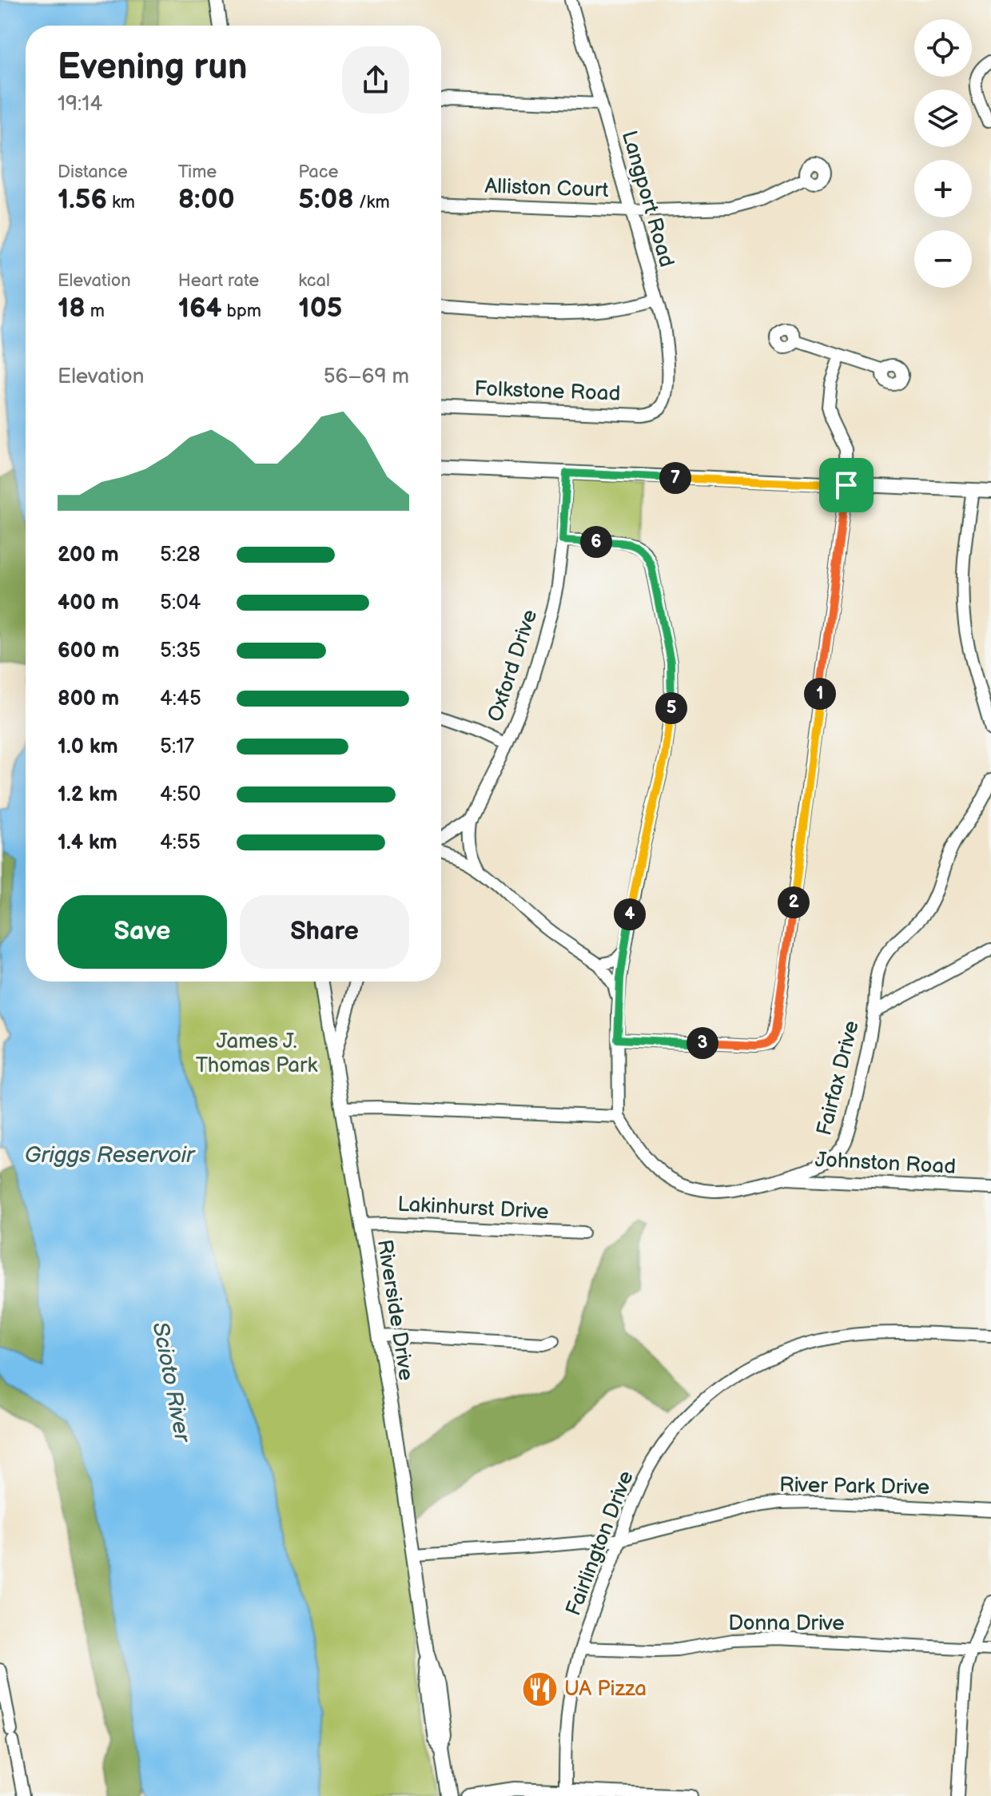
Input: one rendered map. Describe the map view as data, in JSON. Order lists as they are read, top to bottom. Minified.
{"streets":{"main road":["Riverside Drive"],"street":["Alliston Court","Langport Road","Folkstone Road","Oxford Drive","Fairfax Drive","Johnston Road","Lakinhurst Drive","River Park Drive","Fairlington Drive","Donna Drive"]},"crossings":[["Alliston Court","Langport Road"],["Langport Road","Folkstone Road"],["Fairfax Drive","Johnston Road"],["Lakinhurst Drive","Riverside Drive"],["Riverside Drive","River Park Drive"],["River Park Drive","Fairlington Drive"],["Fairlington Drive","Donna Drive"]],"water":["Griggs Reservoir","Scioto River"],"parks":["James J. Thomas Park"],"places":{"restaurant":["UA Pizza"]},"page":{"map_buttons":["+","−"],"heading":["Evening run","19:14"],"stats":[["Distance","1.56 km"],["Time","8:00"],["Pace","5:08 /km"],["Elevation","18 m"],["Heart rate","164 bpm"],["kcal","105"]],"chart":["Elevation","56–69 m"],"pins":["7","6","1","5","2","4","3"],"list":[{"name":"200 m","note":"5:28"},{"name":"400 m","note":"5:04"},{"name":"600 m","note":"5:35"},{"name":"800 m","note":"4:45"},{"name":"1.0 km","note":"5:17"},{"name":"1.2 km","note":"4:50"},{"name":"1.4 km","note":"4:55"}],"buttons":["Save","Share"]}}
